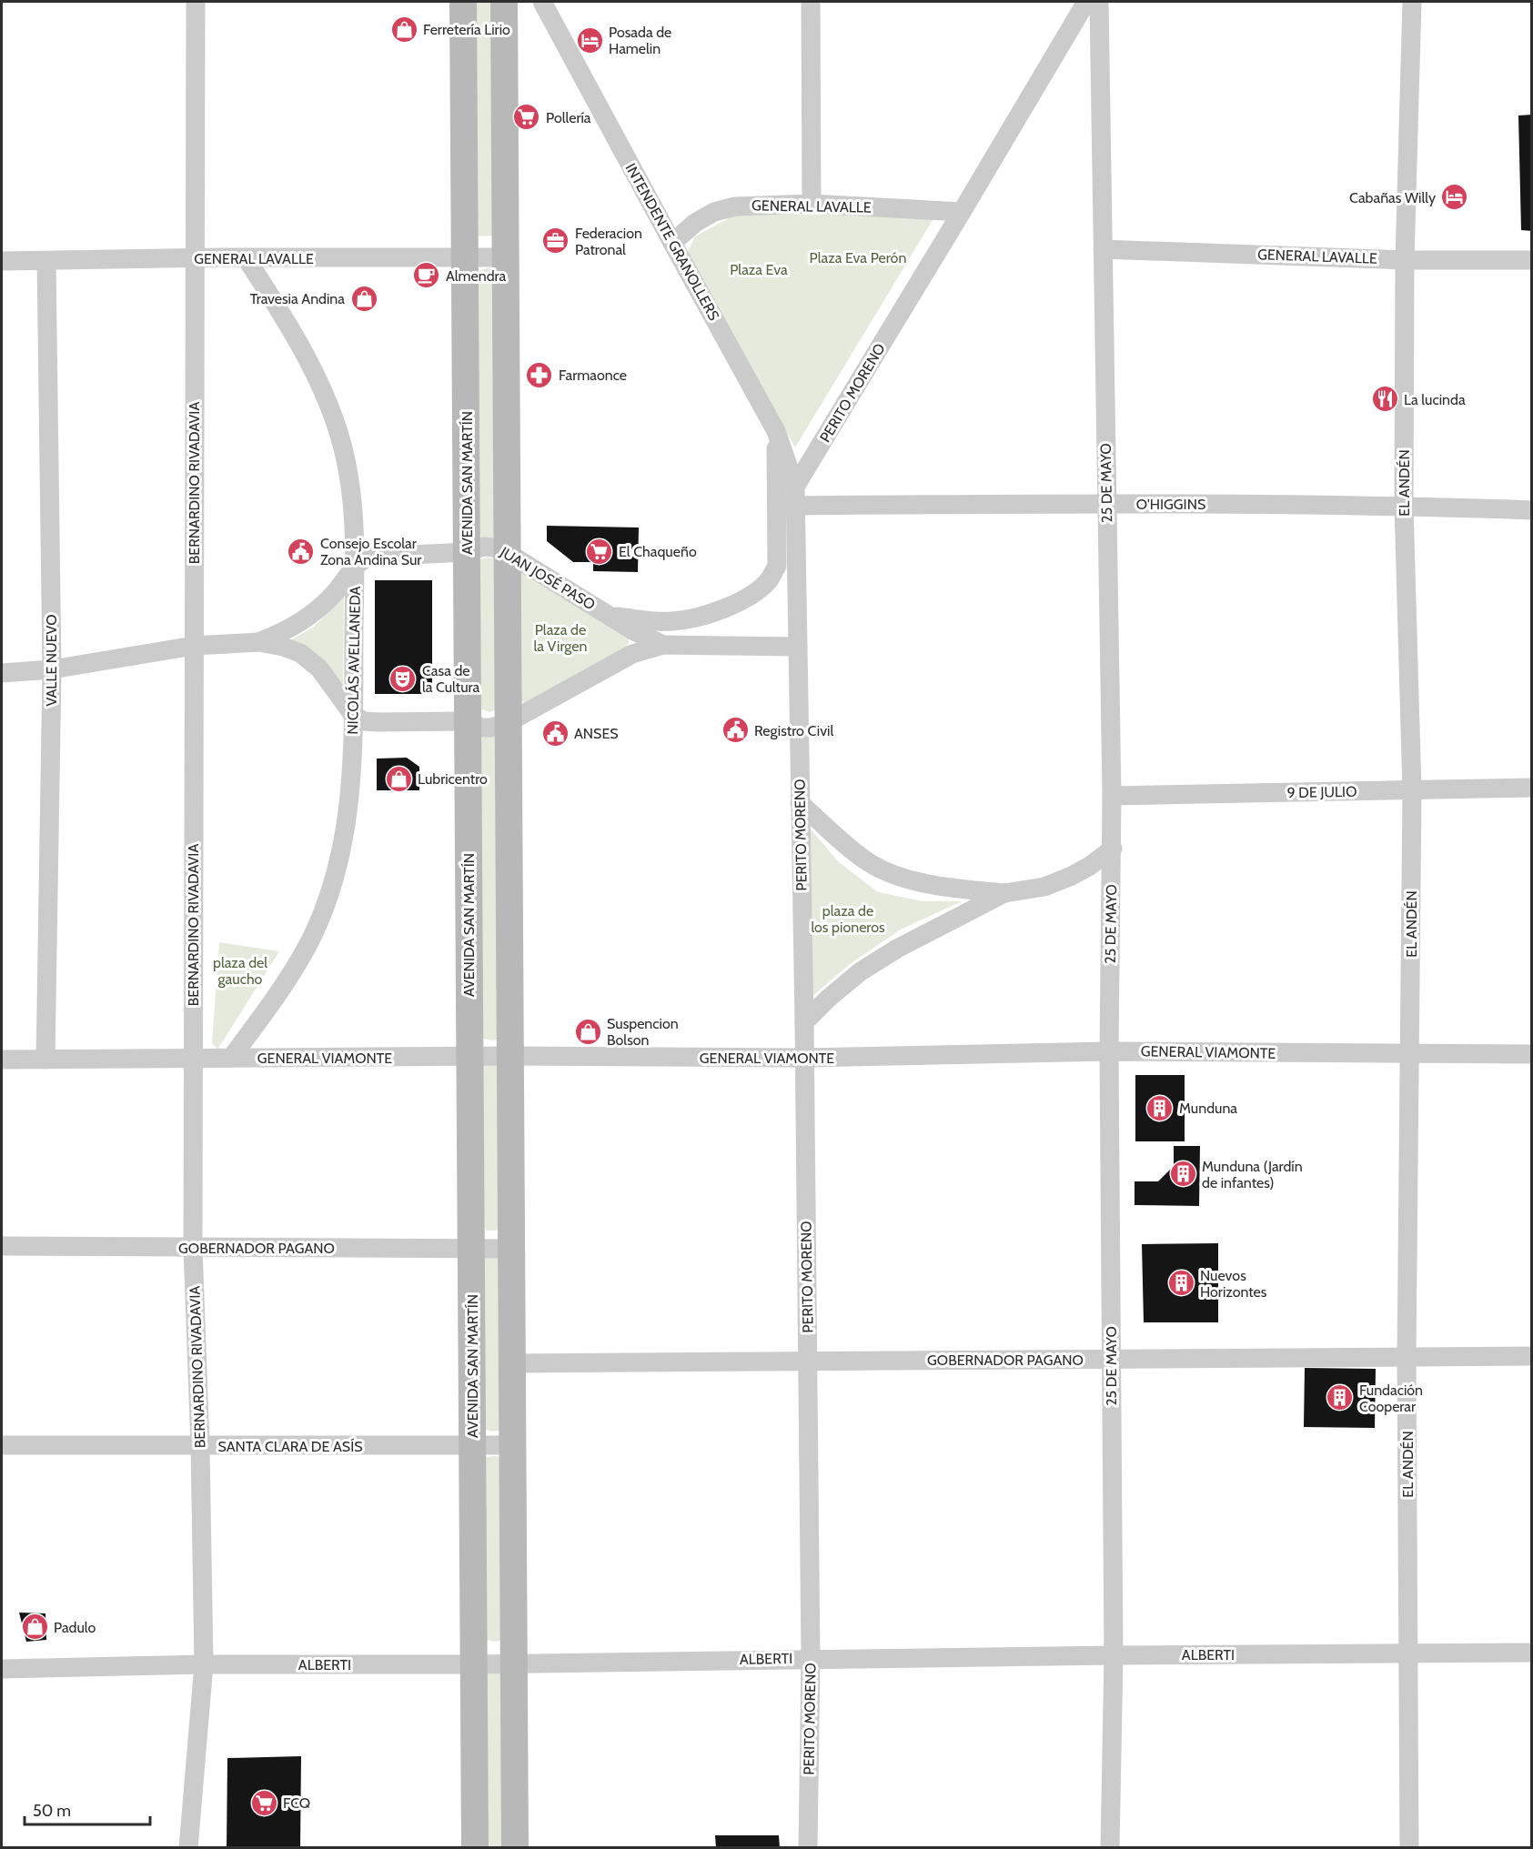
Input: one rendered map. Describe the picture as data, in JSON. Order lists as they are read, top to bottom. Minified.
{"streets":{"main road":["AVENIDA SAN MARTÍN"],"street":["GENERAL LAVALLE","INTENDENTE GRANOLLERS","PERITO MORENO","BERNARDINO RIVADAVIA","25 DE MAYO","EL ANDÉN","O'HIGGINS","JUAN JOSÉ PASO","VALLE NUEVO","NICOLÁS AVELLANEDA","9 DE JULIO","GENERAL VIAMONTE","GOBERNADOR PAGANO","SANTA CLARA DE ASÍS","ALBERTI"]},"crossings":[["GENERAL LAVALLE","INTENDENTE GRANOLLERS"],["GENERAL LAVALLE","PERITO MORENO"],["GENERAL LAVALLE","BERNARDINO RIVADAVIA"],["GENERAL LAVALLE","AVENIDA SAN MARTÍN"],["GENERAL LAVALLE","25 DE MAYO"],["GENERAL LAVALLE","EL ANDÉN"],["GENERAL LAVALLE","VALLE NUEVO"],["GENERAL LAVALLE","NICOLÁS AVELLANEDA"],["INTENDENTE GRANOLLERS","PERITO MORENO"],["PERITO MORENO","O'HIGGINS"],["PERITO MORENO","JUAN JOSÉ PASO"],["PERITO MORENO","GENERAL VIAMONTE"],["PERITO MORENO","GOBERNADOR PAGANO"],["PERITO MORENO","ALBERTI"],["BERNARDINO RIVADAVIA","JUAN JOSÉ PASO"],["BERNARDINO RIVADAVIA","GENERAL VIAMONTE"],["BERNARDINO RIVADAVIA","GOBERNADOR PAGANO"],["BERNARDINO RIVADAVIA","SANTA CLARA DE ASÍS"],["BERNARDINO RIVADAVIA","ALBERTI"],["AVENIDA SAN MARTÍN","JUAN JOSÉ PASO"],["AVENIDA SAN MARTÍN","GENERAL VIAMONTE"],["AVENIDA SAN MARTÍN","GOBERNADOR PAGANO"],["AVENIDA SAN MARTÍN","SANTA CLARA DE ASÍS"],["AVENIDA SAN MARTÍN","ALBERTI"],["25 DE MAYO","O'HIGGINS"],["25 DE MAYO","9 DE JULIO"],["25 DE MAYO","GENERAL VIAMONTE"],["25 DE MAYO","GOBERNADOR PAGANO"],["25 DE MAYO","ALBERTI"],["EL ANDÉN","O'HIGGINS"],["EL ANDÉN","9 DE JULIO"],["EL ANDÉN","GENERAL VIAMONTE"],["EL ANDÉN","GOBERNADOR PAGANO"],["EL ANDÉN","ALBERTI"],["JUAN JOSÉ PASO","VALLE NUEVO"],["JUAN JOSÉ PASO","NICOLÁS AVELLANEDA"],["VALLE NUEVO","GENERAL VIAMONTE"],["NICOLÁS AVELLANEDA","GENERAL VIAMONTE"]],"parks":["Plaza Eva Perón","Plaza Eva","Plaza de la Virgen","plaza de los pioneros","plaza del gaucho"],"places":{"shop":["Ferretería Lirio","Travesia Andina","Lubricentro","Suspencion Bolson","Padulo"],"hotel":["Posada de Hamelin","Cabañas Willy"],"supermarket":["Pollería","El Chaqueño","FCQ"],"office":["Federacion Patronal"],"cafe":["Almendra"],"pharmacy":["Farmaonce"],"restaurant":["La lucinda"],"public building":["Consejo Escolar Zona Andina Sur","Registro Civil","ANSES"],"theatre":["Casa de la Cultura"],"building":["Munduna","Munduna (Jardín de infantes)","Nuevos Horizontes","Fundación Cooperar"]},"scale_bar":"50 m"}
